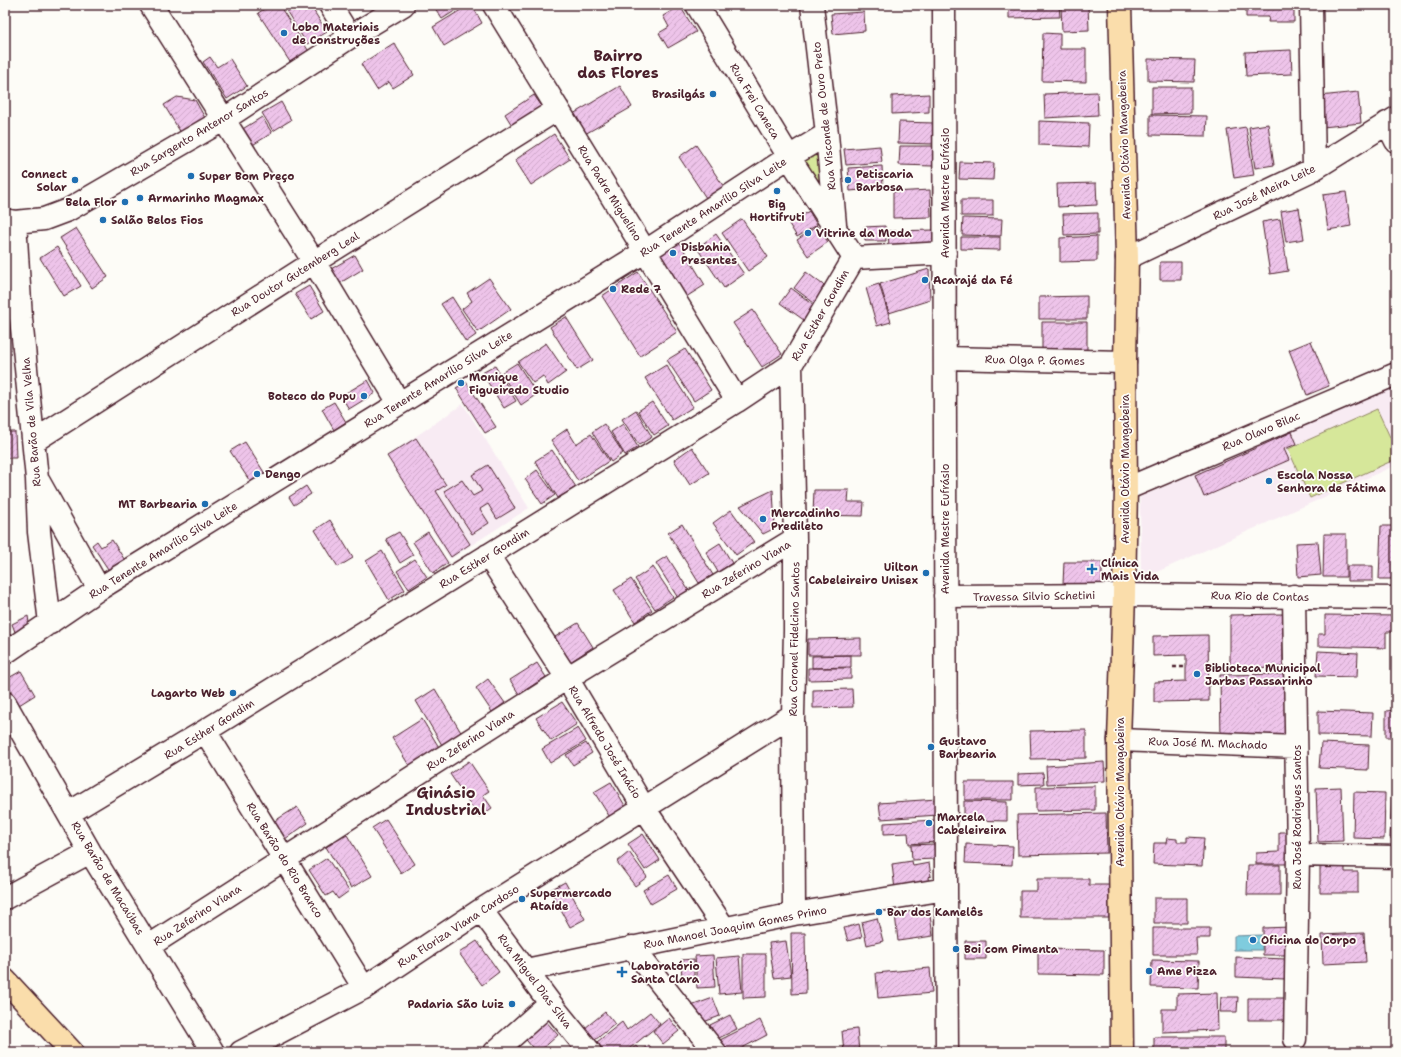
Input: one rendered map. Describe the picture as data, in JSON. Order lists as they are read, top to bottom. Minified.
{"streets":{"main road":["Avenida Otávio Mangabeira"],"street":["Rua Frei Caneca","Rua Visconde de Ouro Preto","Rua Sargento Antenor Santos","Rua José Meira Leite","Rua Padre Miguelino","Avenida Mestre Eufrásio","Rua Tenente Amarílio Silva Leite","Rua Doutor Gutemberg Leal","Rua Esther Gondim","Rua Olga P. Gomes","Rua Barão de Vila Velha","Rua Olavo Bilac","Rua Zeferino Viana","Travessa Silvio Schetini","Rua Rio de Contas","Rua Coronel Fidelcino Santos","Rua Alfredo José Inácio","Rua José M. Machado","Rua José Rodrigues Santos","Rua Barão do Rio Branco","Rua Barão de Macaúbas","Rua Floriza Viana Cardoso","Rua Manoel Joaquim Gomes Primo","Rua Miguel Dias Silva"]},"crossings":[["Rua Frei Caneca","Rua Visconde de Ouro Preto"],["Rua Frei Caneca","Rua Tenente Amarílio Silva Leite"],["Rua Frei Caneca","Rua Esther Gondim"],["Rua Visconde de Ouro Preto","Rua Tenente Amarílio Silva Leite"],["Rua Sargento Antenor Santos","Rua Barão de Vila Velha"],["Avenida Otávio Mangabeira","Rua José Meira Leite"],["Avenida Otávio Mangabeira","Rua Olga P. Gomes"],["Avenida Otávio Mangabeira","Rua Olavo Bilac"],["Avenida Otávio Mangabeira","Travessa Silvio Schetini"],["Avenida Otávio Mangabeira","Rua Rio de Contas"],["Avenida Otávio Mangabeira","Rua José M. Machado"],["Rua Padre Miguelino","Rua Tenente Amarílio Silva Leite"],["Rua Padre Miguelino","Rua Doutor Gutemberg Leal"],["Rua Padre Miguelino","Rua Esther Gondim"],["Avenida Mestre Eufrásio","Rua Olga P. Gomes"],["Avenida Mestre Eufrásio","Travessa Silvio Schetini"],["Avenida Mestre Eufrásio","Rua Manoel Joaquim Gomes Primo"],["Rua Tenente Amarílio Silva Leite","Rua Barão de Vila Velha"],["Rua Doutor Gutemberg Leal","Rua Barão de Vila Velha"],["Rua Esther Gondim","Rua Coronel Fidelcino Santos"],["Rua Esther Gondim","Rua Alfredo José Inácio"],["Rua Esther Gondim","Rua Barão do Rio Branco"],["Rua Esther Gondim","Rua Barão de Macaúbas"],["Rua Zeferino Viana","Rua Coronel Fidelcino Santos"],["Rua Zeferino Viana","Rua Alfredo José Inácio"],["Rua Zeferino Viana","Rua Barão do Rio Branco"],["Rua Zeferino Viana","Rua Barão de Macaúbas"],["Travessa Silvio Schetini","Rua Rio de Contas"],["Rua Rio de Contas","Rua José Rodrigues Santos"],["Rua Coronel Fidelcino Santos","Rua Floriza Viana Cardoso"],["Rua Coronel Fidelcino Santos","Rua Manoel Joaquim Gomes Primo"],["Rua Alfredo José Inácio","Rua Floriza Viana Cardoso"],["Rua Alfredo José Inácio","Rua Manoel Joaquim Gomes Primo"],["Rua José M. Machado","Rua José Rodrigues Santos"],["Rua Barão do Rio Branco","Rua Floriza Viana Cardoso"],["Rua Floriza Viana Cardoso","Rua Miguel Dias Silva"],["Rua Manoel Joaquim Gomes Primo","Rua Miguel Dias Silva"]],"districts":["Bairro das Flores","Ginásio Industrial"],"places":{"other":["Lobo Materiais de Construções","Brasilgás","Super Bom Preço","Connect Solar","Petiscaria Barbosa","Big Hortifruti","Armarinho Magmax","Bela Flor","Salão Belos Fios","Vitrine da Moda","Disbahia Presentes","Acarajé da Fé","Rede 7","Monique Figueiredo Studio","Boteco do Pupu","Dengo","Escola Nossa Senhora de Fátima","MT Barbearia","Mercadinho Predileto","Uilton Cabeleireiro Unisex","Biblioteca Municipal Jarbas Passarinho","Lagarto Web","Gustavo Barbearia","Marcela Cabeleireira","Supermercado Ataíde","Bar dos Kamelôs","Oficina do Corpo","Boi com Pimenta","Ame Pizza","Padaria São Luiz"],"health":["Clínica Mais Vida","Laboratório Santa Clara"]}}
